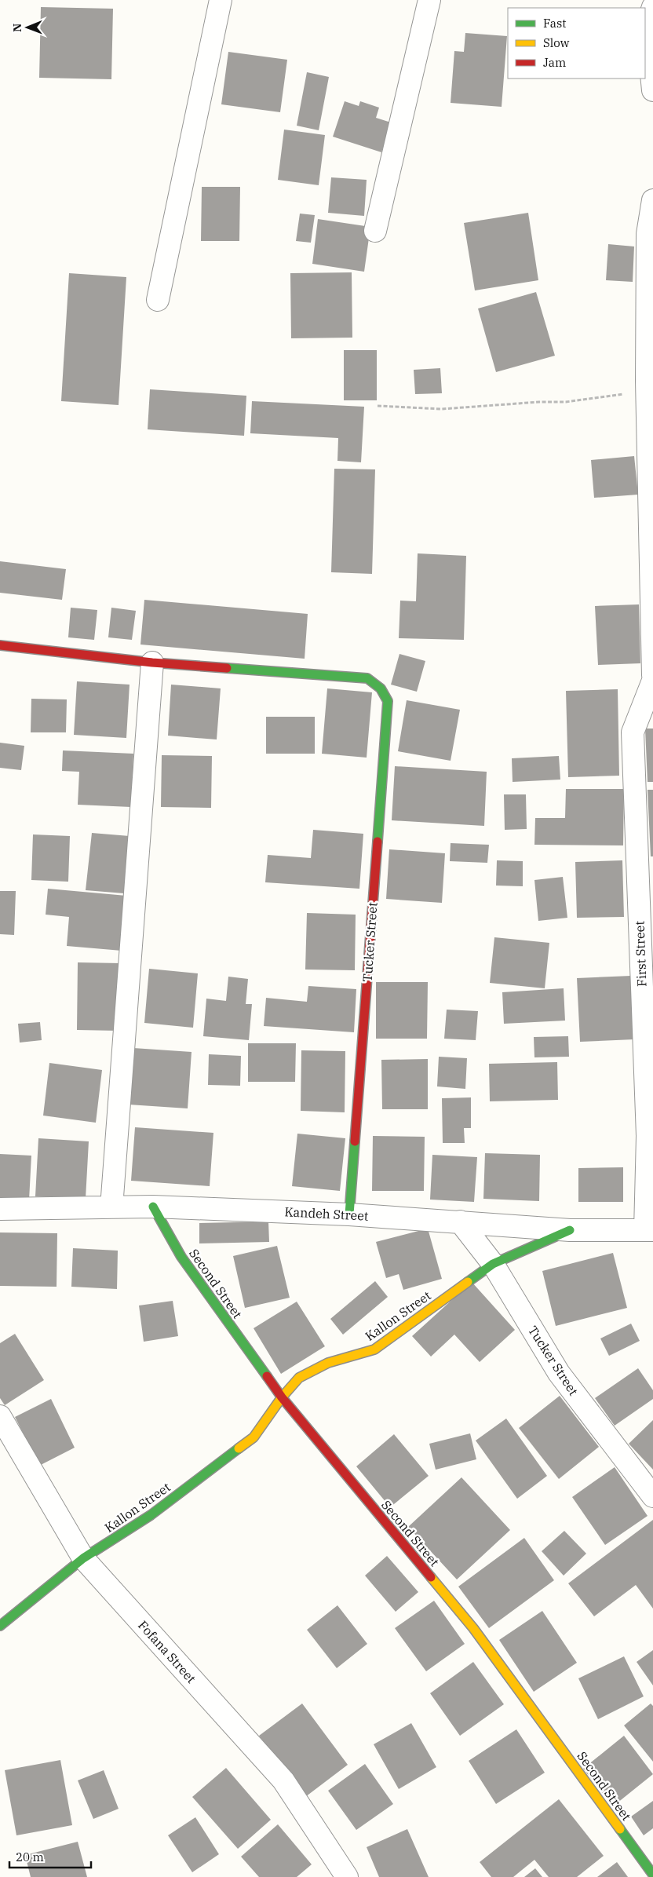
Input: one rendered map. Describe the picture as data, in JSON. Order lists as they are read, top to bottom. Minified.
{"streets":{"street":["Tucker Street","First Street","Kandeh Street","Second Street","Kallon Street","Fofana Street"]},"crossings":[["Tucker Street","Kandeh Street"],["Tucker Street","Kallon Street"],["First Street","Kandeh Street"],["Kandeh Street","Second Street"],["Kandeh Street","Kallon Street"],["Second Street","Kallon Street"],["Kallon Street","Fofana Street"]],"legend":["Fast","Slow","Jam"],"scale_bar":"20 m","north":"left"}
